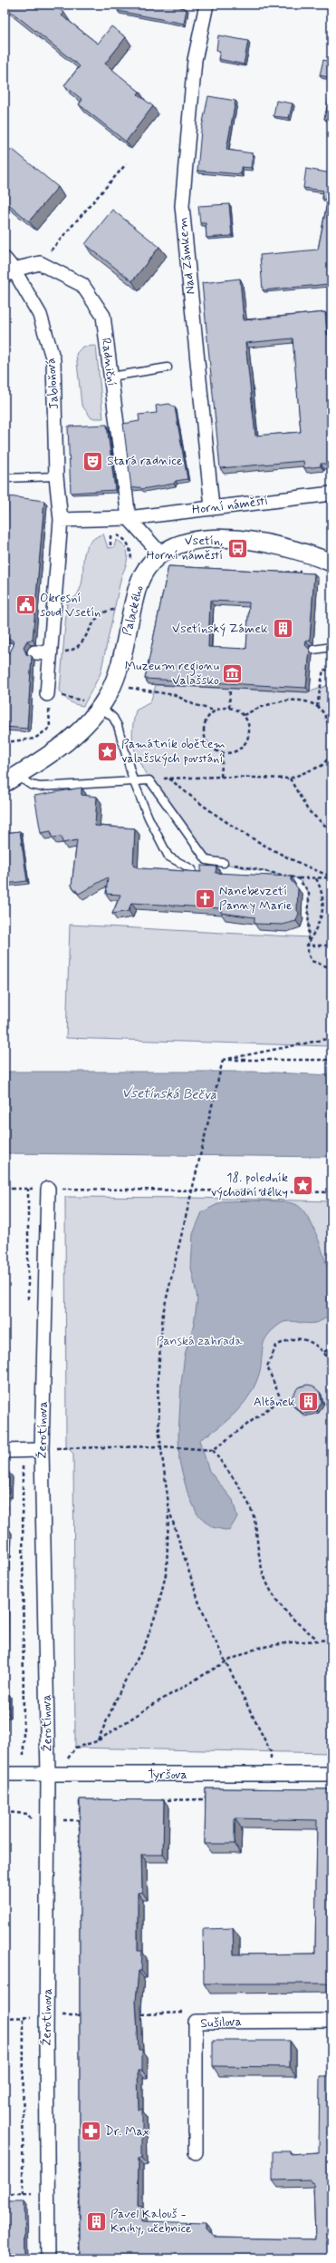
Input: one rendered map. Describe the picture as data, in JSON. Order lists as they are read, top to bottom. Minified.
{"streets":{"street":["Nad Zámkem","Radniční","Jabloňová","Horní náměstí","Palackého","Žerotínova","Tyršova","Sušilova"]},"crossings":[["Nad Zámkem","Horní náměstí"],["Radniční","Jabloňová"],["Radniční","Horní náměstí"],["Jabloňová","Horní náměstí"],["Žerotínova","Tyršova"]],"water":["Vsetínská Bečva"],"parks":["Panská zahrada"],"places":{"theatre":["Stará radnice"],"bus stop":["Vsetín, Horní náměstí"],"public building":["Okresní soud Vsetín"],"building":["Vsetínský Zámek","Altánek","Pavel Kalouš - Knihy, učebnice"],"museum":["Muzeum regionu Valašsko"],"place":["Památník obětem valašských povstání","18. poledník východní délky"],"church":["Nanebevzetí Panny Marie"],"pharmacy":["Dr. Max"]}}
